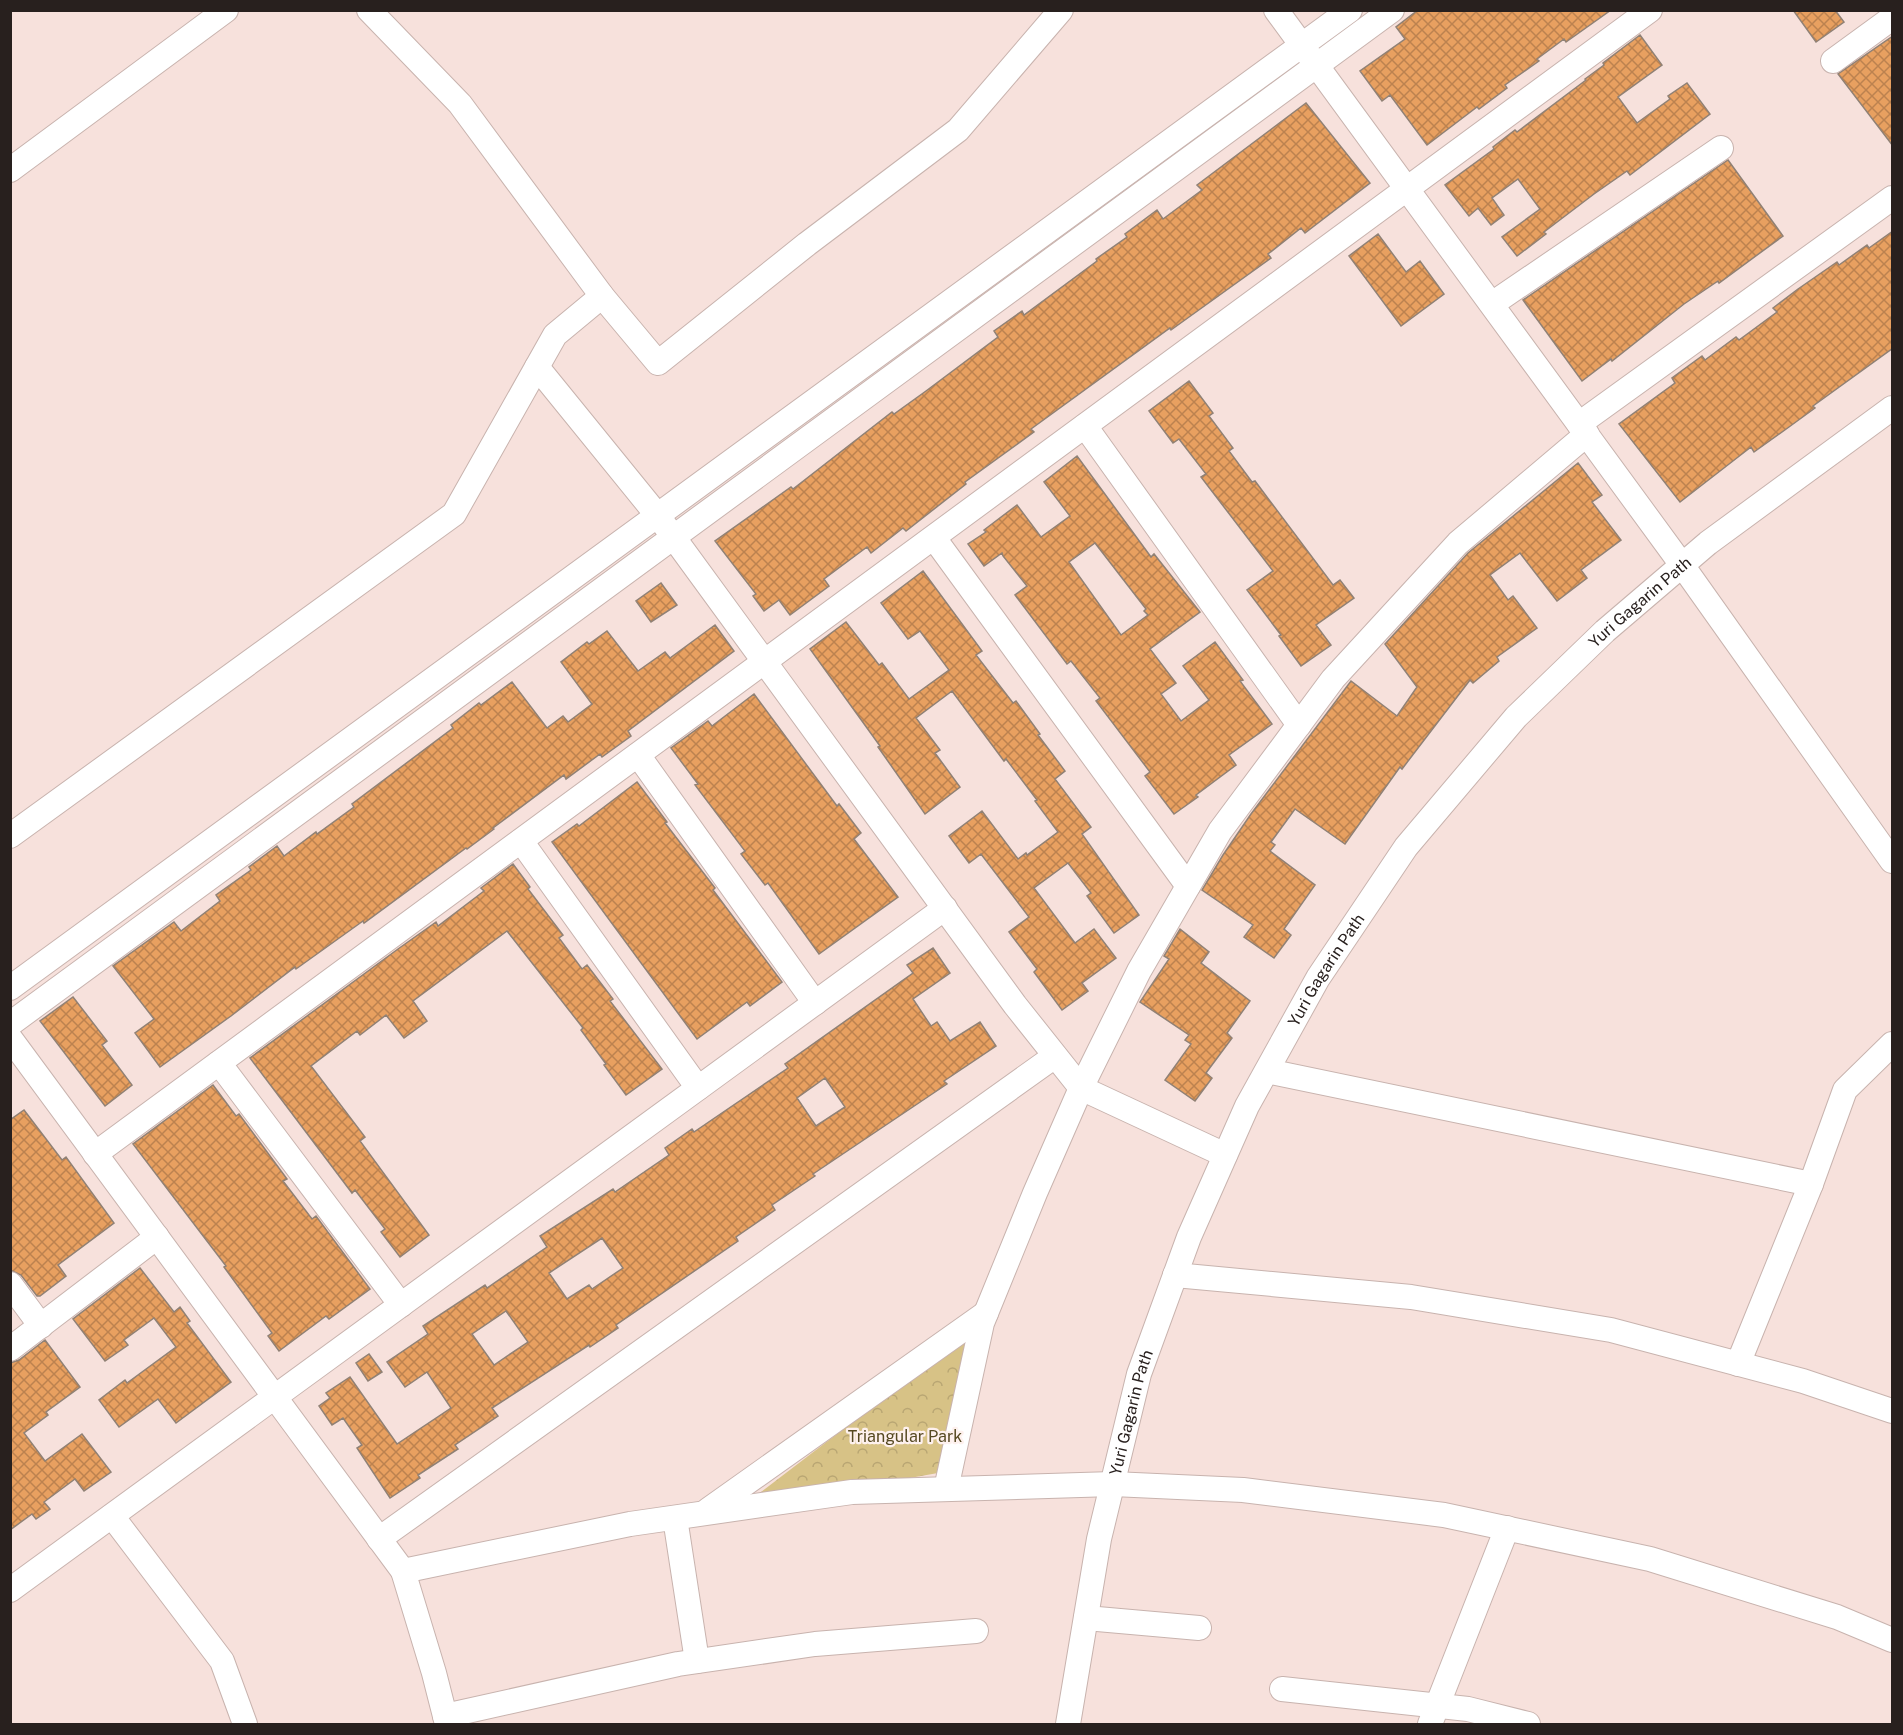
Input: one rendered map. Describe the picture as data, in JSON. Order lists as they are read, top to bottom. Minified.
{"streets":{"street":["Yuri Gagarin Path"]},"parks":["Triangular Park"]}
